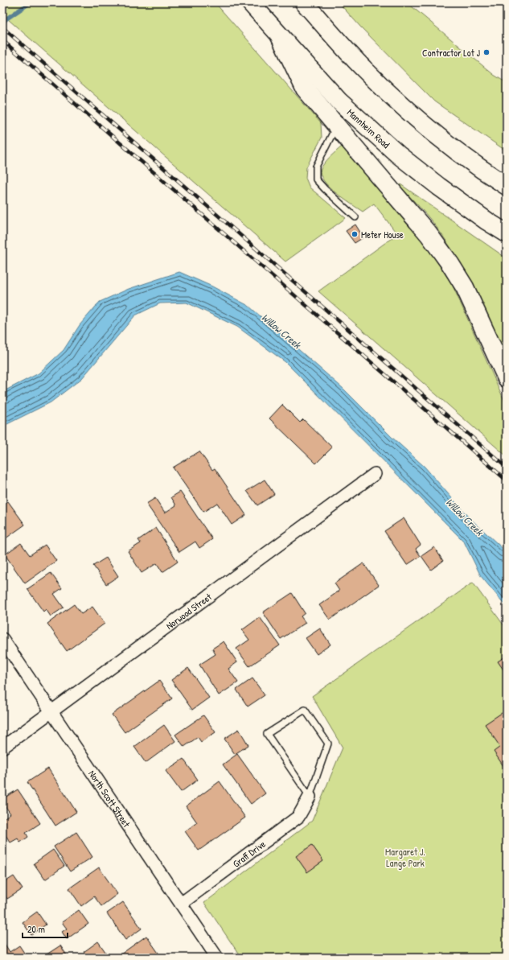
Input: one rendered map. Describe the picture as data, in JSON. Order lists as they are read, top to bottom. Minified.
{"streets":{"main road":["Mannheim Road"],"street":["Norwood Street","North Scott Street","Graff Drive"]},"crossings":[["Norwood Street","North Scott Street"],["North Scott Street","Graff Drive"]],"water":["Willow Creek"],"parks":["Margaret J. Lange Park"],"places":["Contractor Lot J","Meter House"],"scale_bar":"20 m"}
